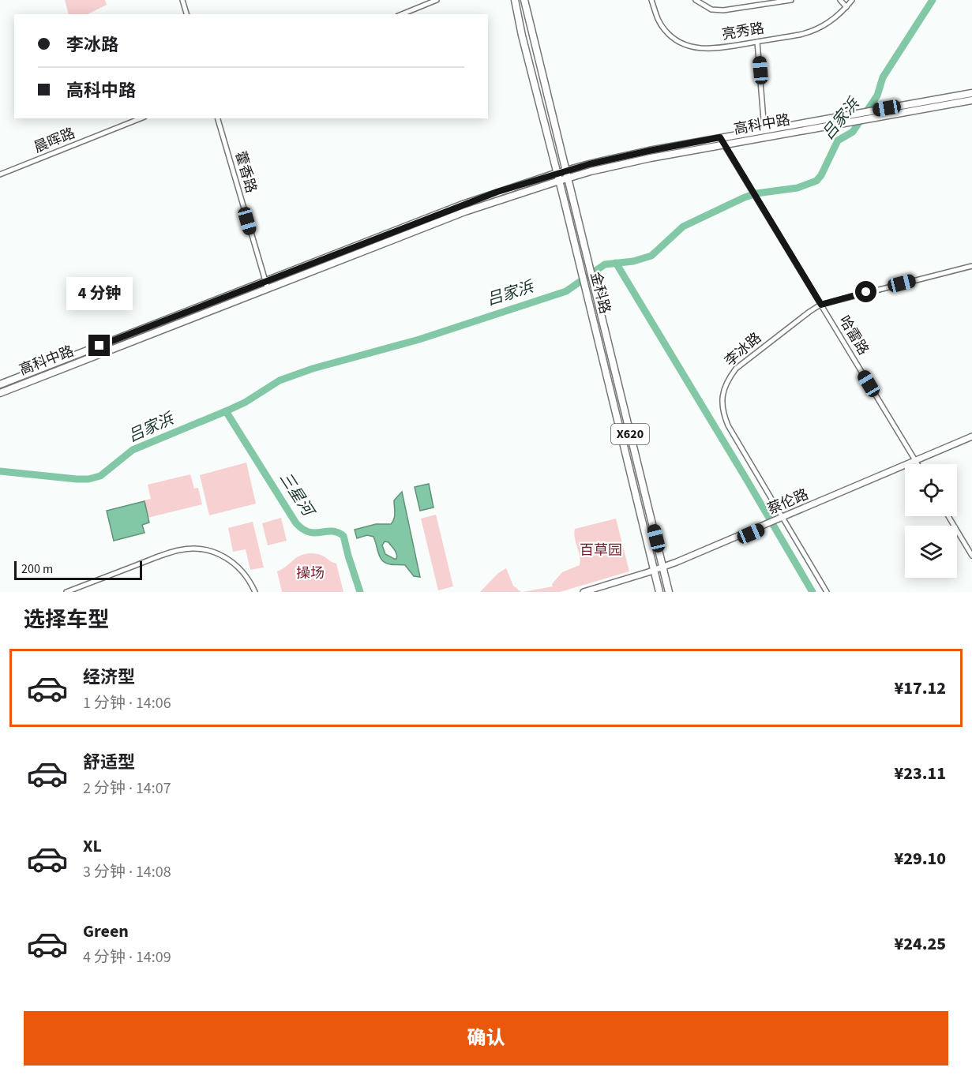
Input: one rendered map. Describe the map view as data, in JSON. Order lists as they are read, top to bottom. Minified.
{"streets":{"main road":["高科中路","金科路","X620"],"street":["亮秀路","晨晖路","藿香路","哈雷路","李冰路","蔡伦路"]},"crossings":[["高科中路","藿香路"],["高科中路","金科路"],["高科中路","哈雷路"],["金科路","蔡伦路"],["哈雷路","李冰路"],["哈雷路","蔡伦路"],["李冰路","蔡伦路"]],"water":["吕家浜","三星河"],"parks":["百草园","操场"],"scale_bar":"200 m","page":{"banner":["李冰路","高科中路"],"bubble":"4 分钟","scale":"200 m","heading":"选择车型","list":[{"name":"经济型","note":"1 分钟 · 14:06","value":"¥17.12"},{"name":"舒适型","note":"2 分钟 · 14:07","value":"¥23.11"},{"name":"XL","note":"3 分钟 · 14:08","value":"¥29.10"},{"name":"Green","note":"4 分钟 · 14:09","value":"¥24.25"}],"buttons":"确认"}}
